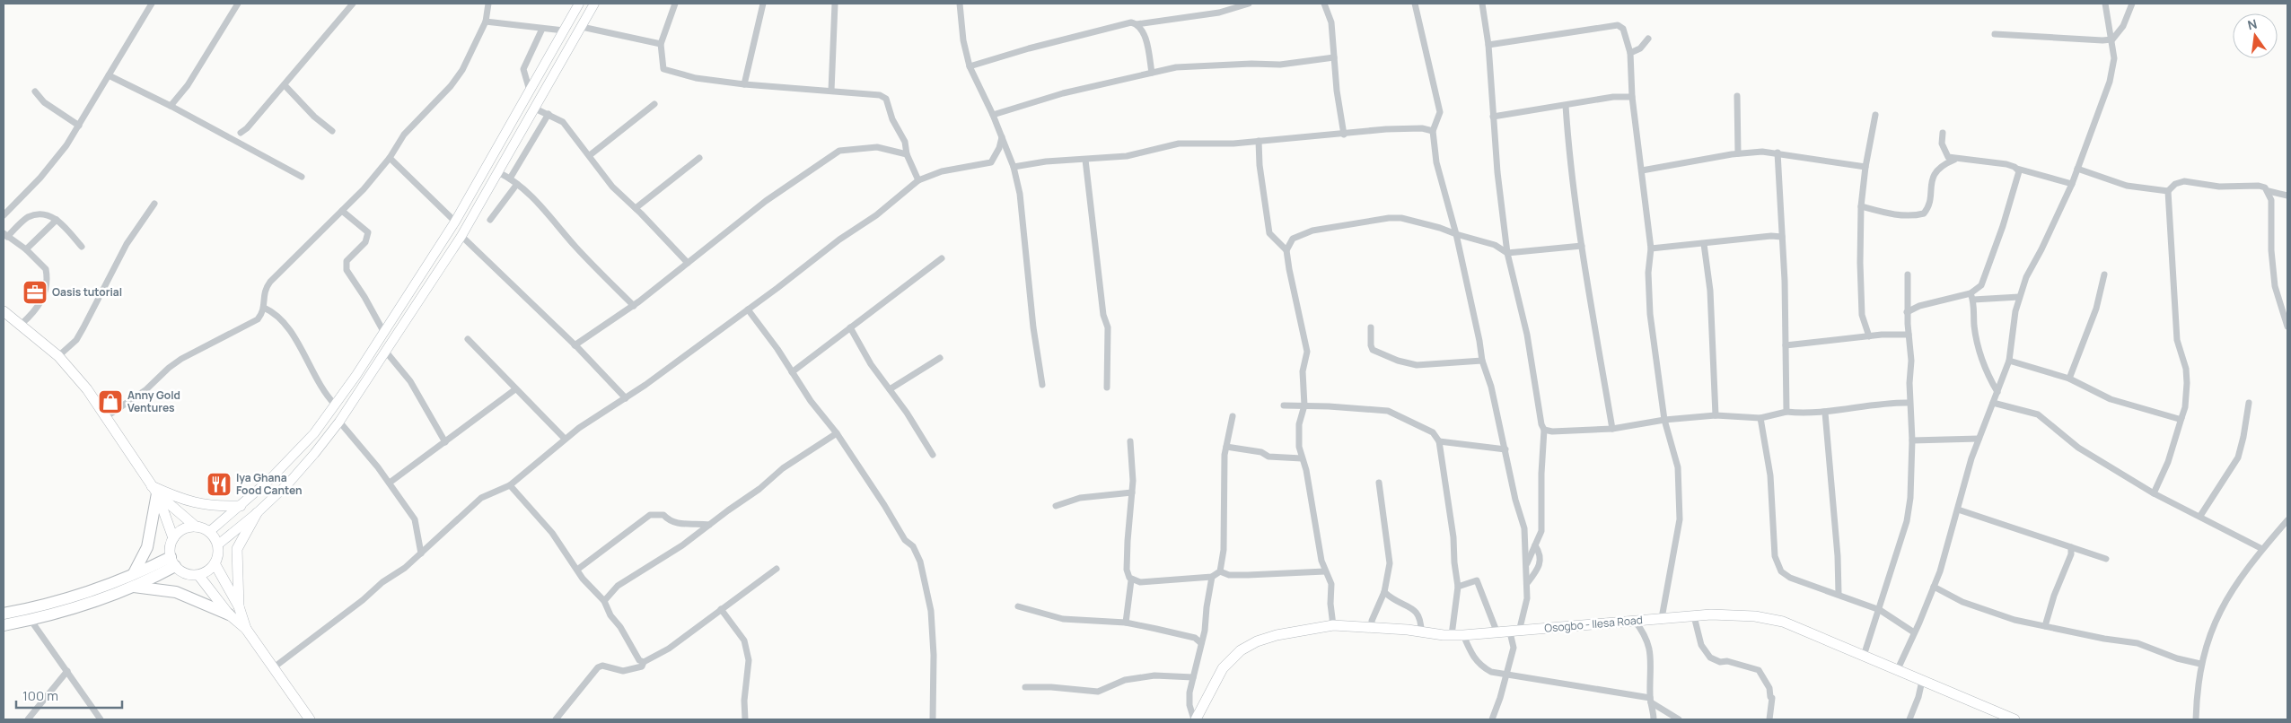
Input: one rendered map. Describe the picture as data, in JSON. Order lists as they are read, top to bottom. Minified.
{"streets":{"main road":["Osogbo - Ilesa Road"]},"places":{"office":["Oasis tutorial"],"shop":["Anny Gold Ventures"],"restaurant":["Iya Ghana Food Canten"]},"scale_bar":"100 m","north":"top"}
